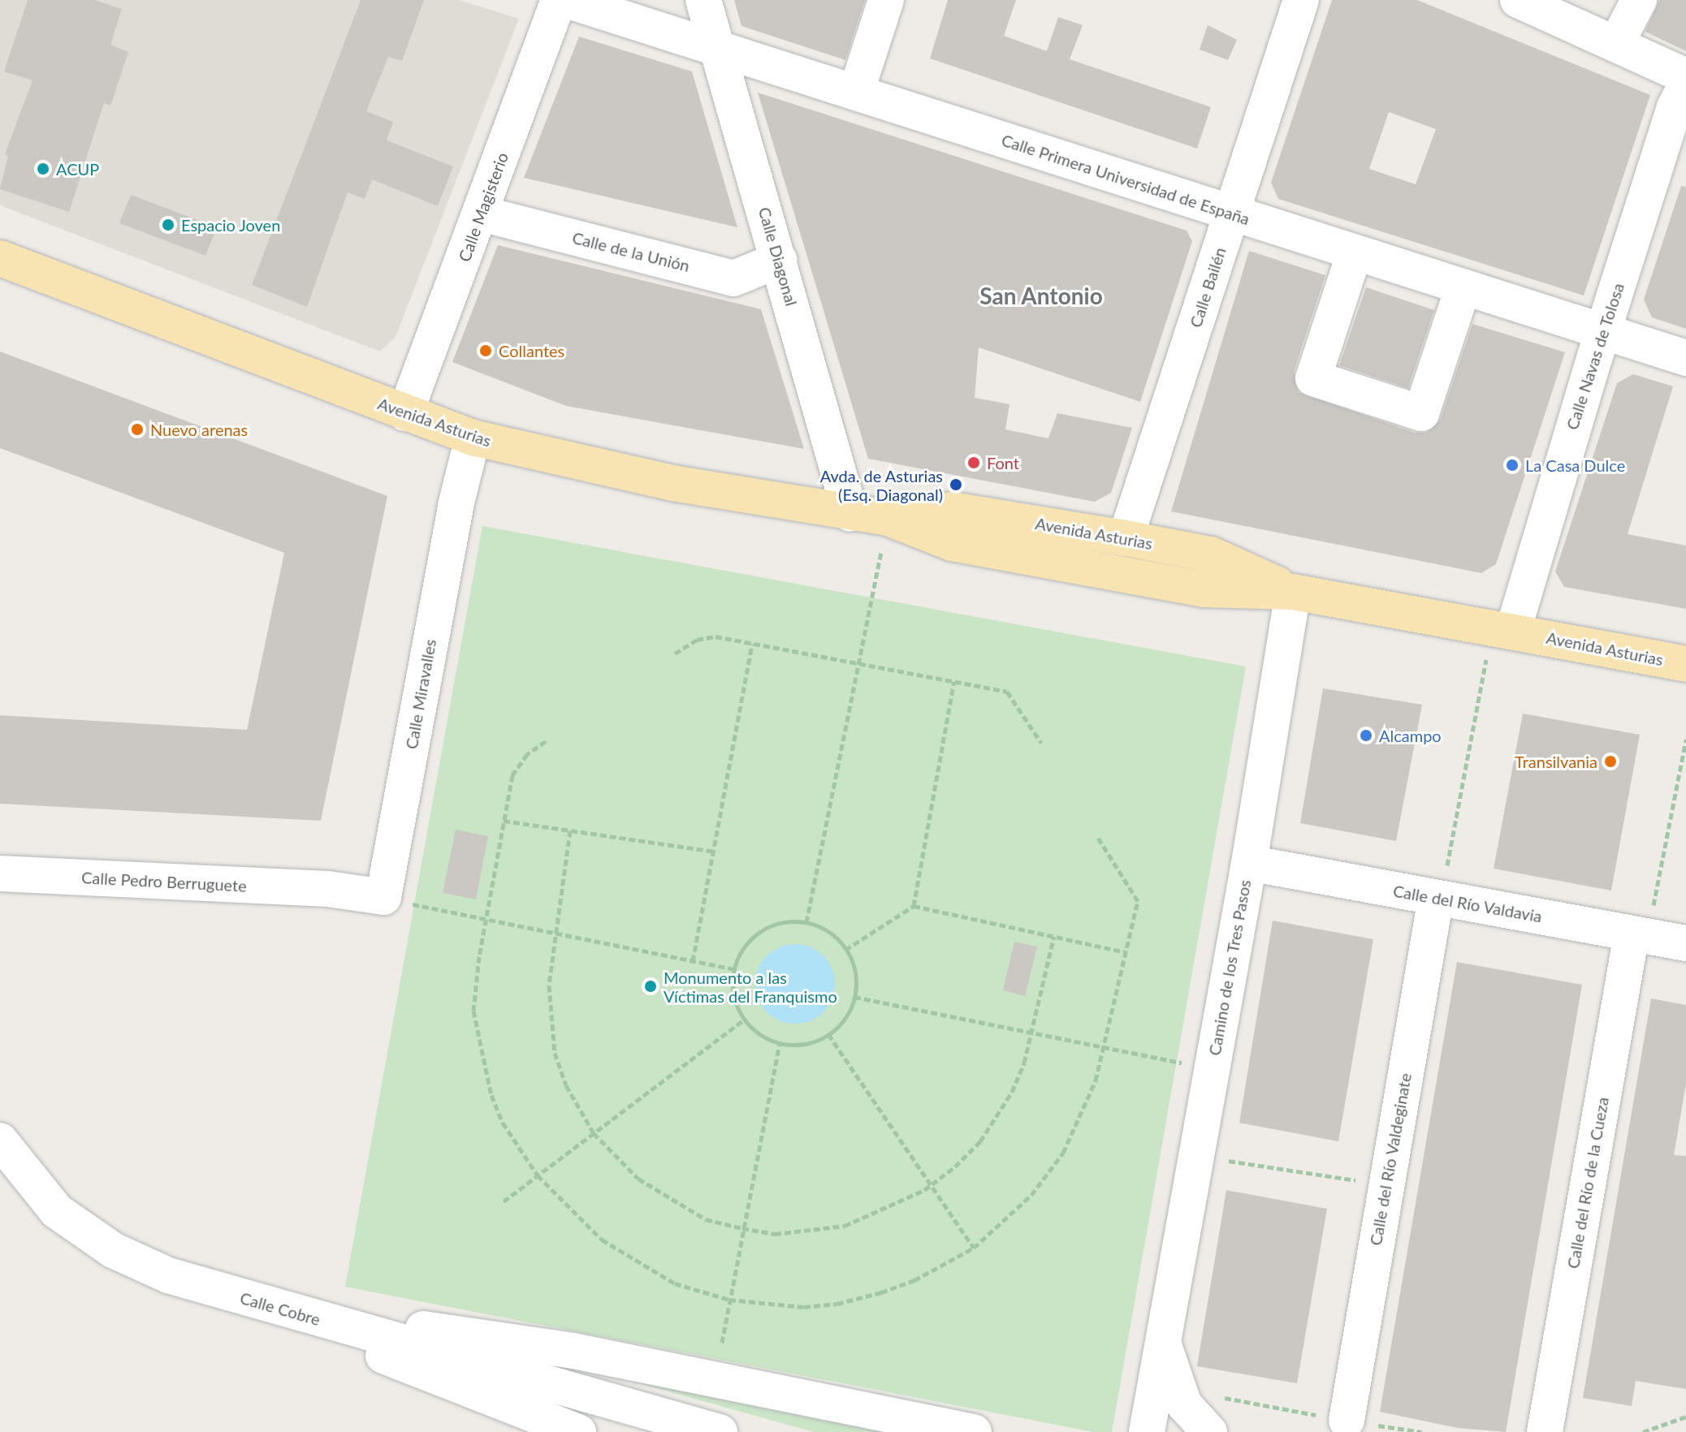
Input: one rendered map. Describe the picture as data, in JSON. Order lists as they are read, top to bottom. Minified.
{"streets":{"main road":["Avenida Asturias"],"street":["Calle Primera Universidad de España","Calle Magisterio","Calle de la Unión","Calle Diagonal","Calle Bailén","Calle Navas de Tolosa","Calle Miravalles","Calle Pedro Berruguete","Calle del Río Valdavia","Camino de los Tres Pasos","Calle del Río Valdeginate","Calle del Río de la Cueza","Calle Cobre"]},"crossings":[["Calle Primera Universidad de España","Calle Diagonal"],["Calle Primera Universidad de España","Calle Bailén"],["Calle Primera Universidad de España","Calle Navas de Tolosa"],["Calle Magisterio","Calle de la Unión"],["Calle Magisterio","Avenida Asturias"],["Calle de la Unión","Calle Diagonal"],["Calle Diagonal","Avenida Asturias"],["Calle Bailén","Avenida Asturias"],["Calle Navas de Tolosa","Avenida Asturias"],["Avenida Asturias","Calle Miravalles"],["Avenida Asturias","Camino de los Tres Pasos"],["Calle Miravalles","Calle Pedro Berruguete"],["Calle del Río Valdavia","Camino de los Tres Pasos"],["Calle del Río Valdavia","Calle del Río Valdeginate"],["Calle del Río Valdavia","Calle del Río de la Cueza"]],"districts":["San Antonio"],"places":["ACUP","Espacio Joven","Collantes","Nuevo arenas","Font","La Casa Dulce","Avda. de Asturias (Esq. Diagonal)","Alcampo","Transilvania","Monumento a las Víctimas del Franquismo"]}
